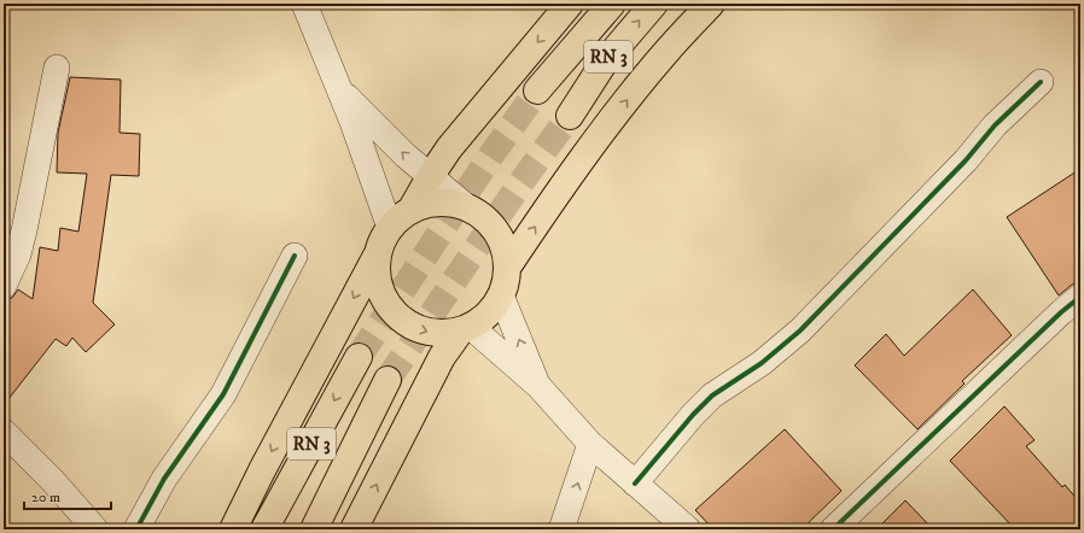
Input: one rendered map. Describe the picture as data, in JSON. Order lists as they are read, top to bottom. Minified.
{"streets":{"highway":["RN 3"]},"scale_bar":"20 m"}
